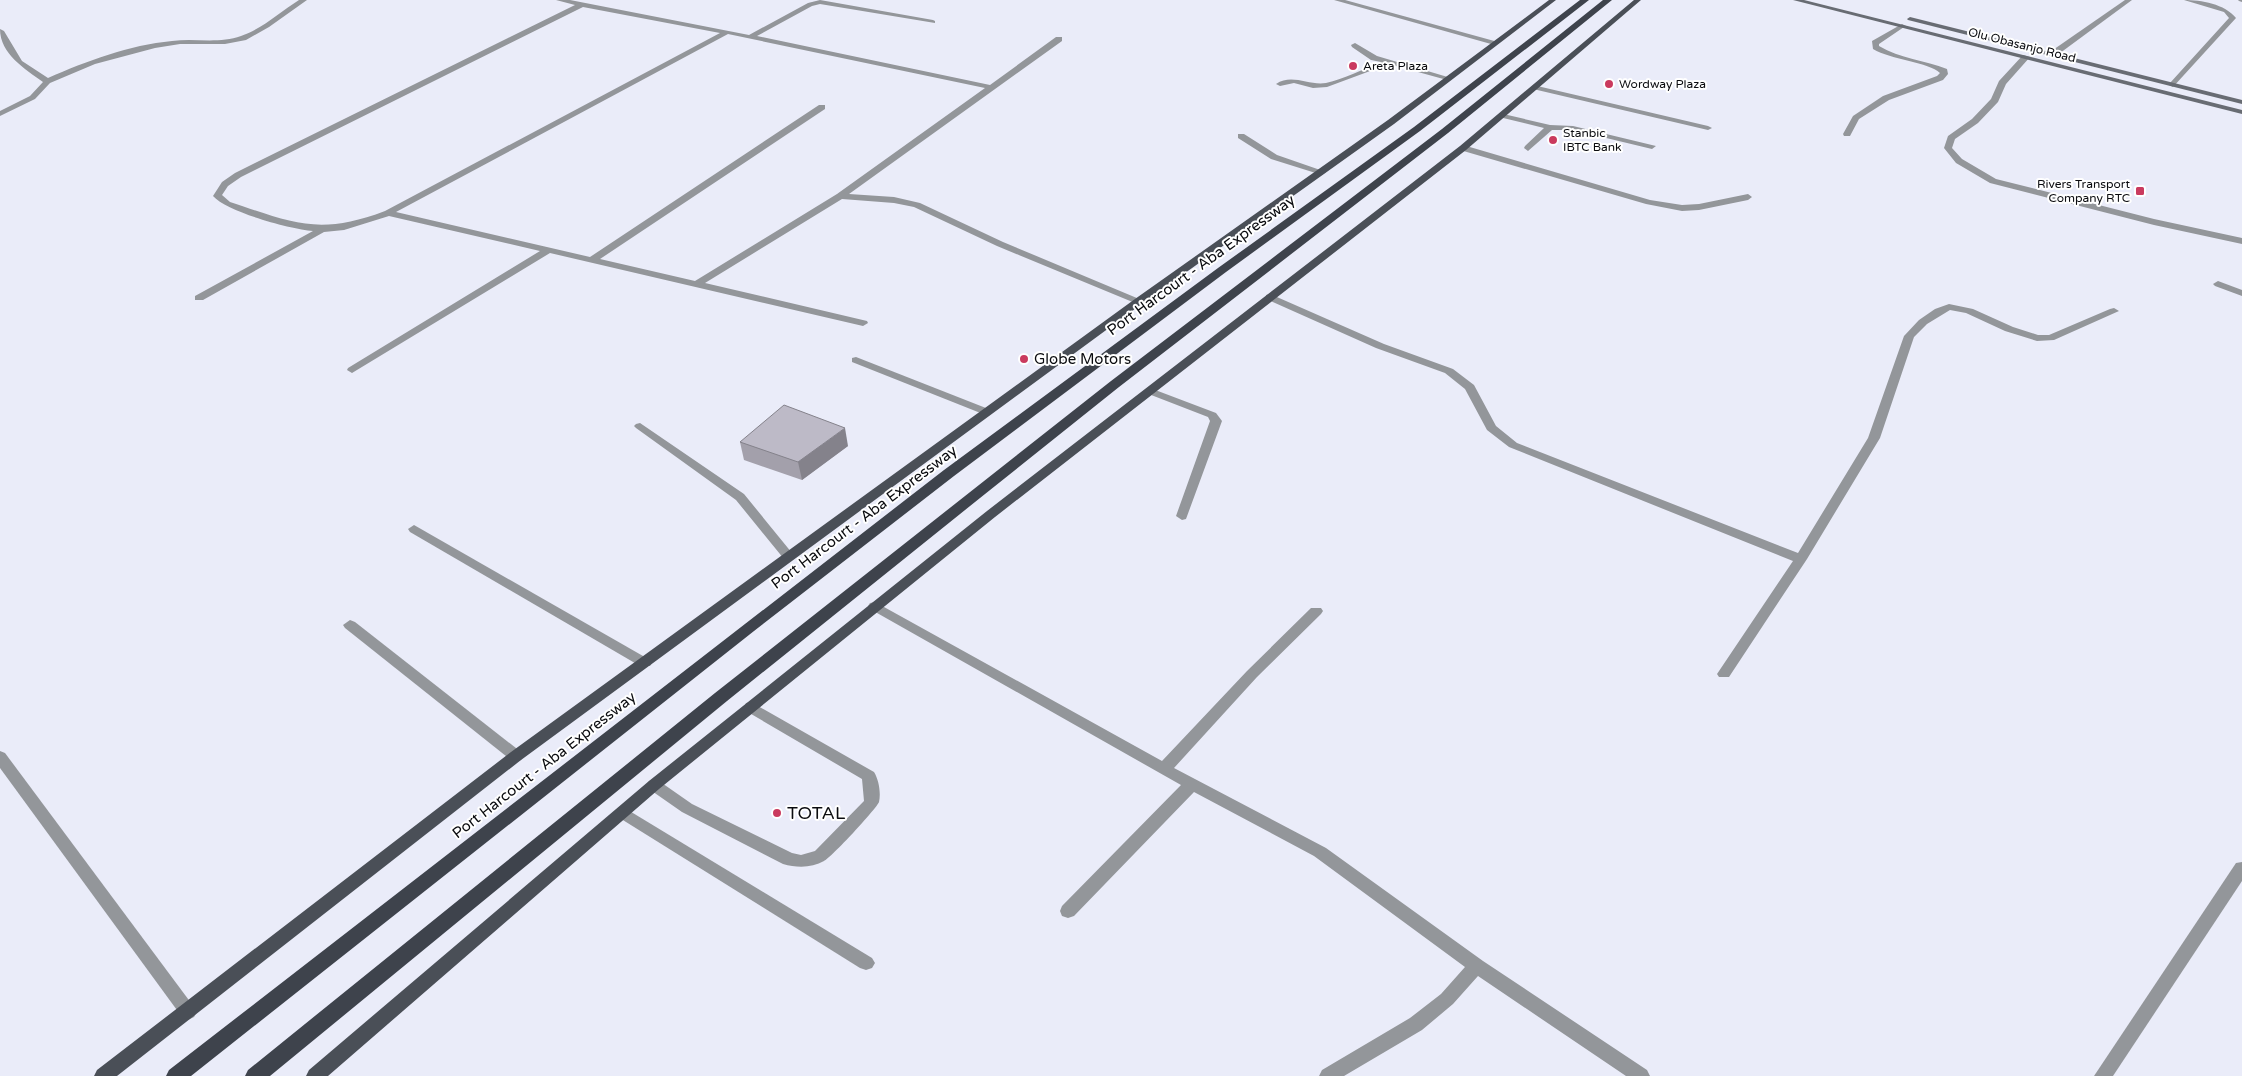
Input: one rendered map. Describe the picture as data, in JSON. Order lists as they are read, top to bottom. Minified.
{"streets":{"highway":["Port Harcourt - Aba Expressway"],"main road":["Olu Obasanjo Road"]},"places":{"other":["Areta Plaza","Wordway Plaza","Stanbic IBTC Bank","Globe Motors","TOTAL"],"transit":["Rivers Transport Company RTC"]}}
